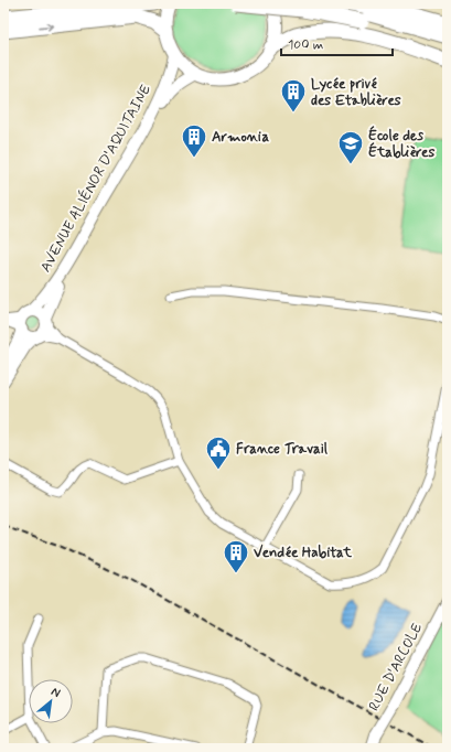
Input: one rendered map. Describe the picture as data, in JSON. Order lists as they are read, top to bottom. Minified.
{"streets":{"main road":["AVENUE ALIÉNOR D'AQUITAINE","RUE D'ARCOLE"]},"places":{"building":["Lycée privé des Etablières","Armonia","Vendée Habitat"],"school or university":["École des Établières"],"public building":["France Travail"]},"scale_bar":"100 m","north":"top right"}
